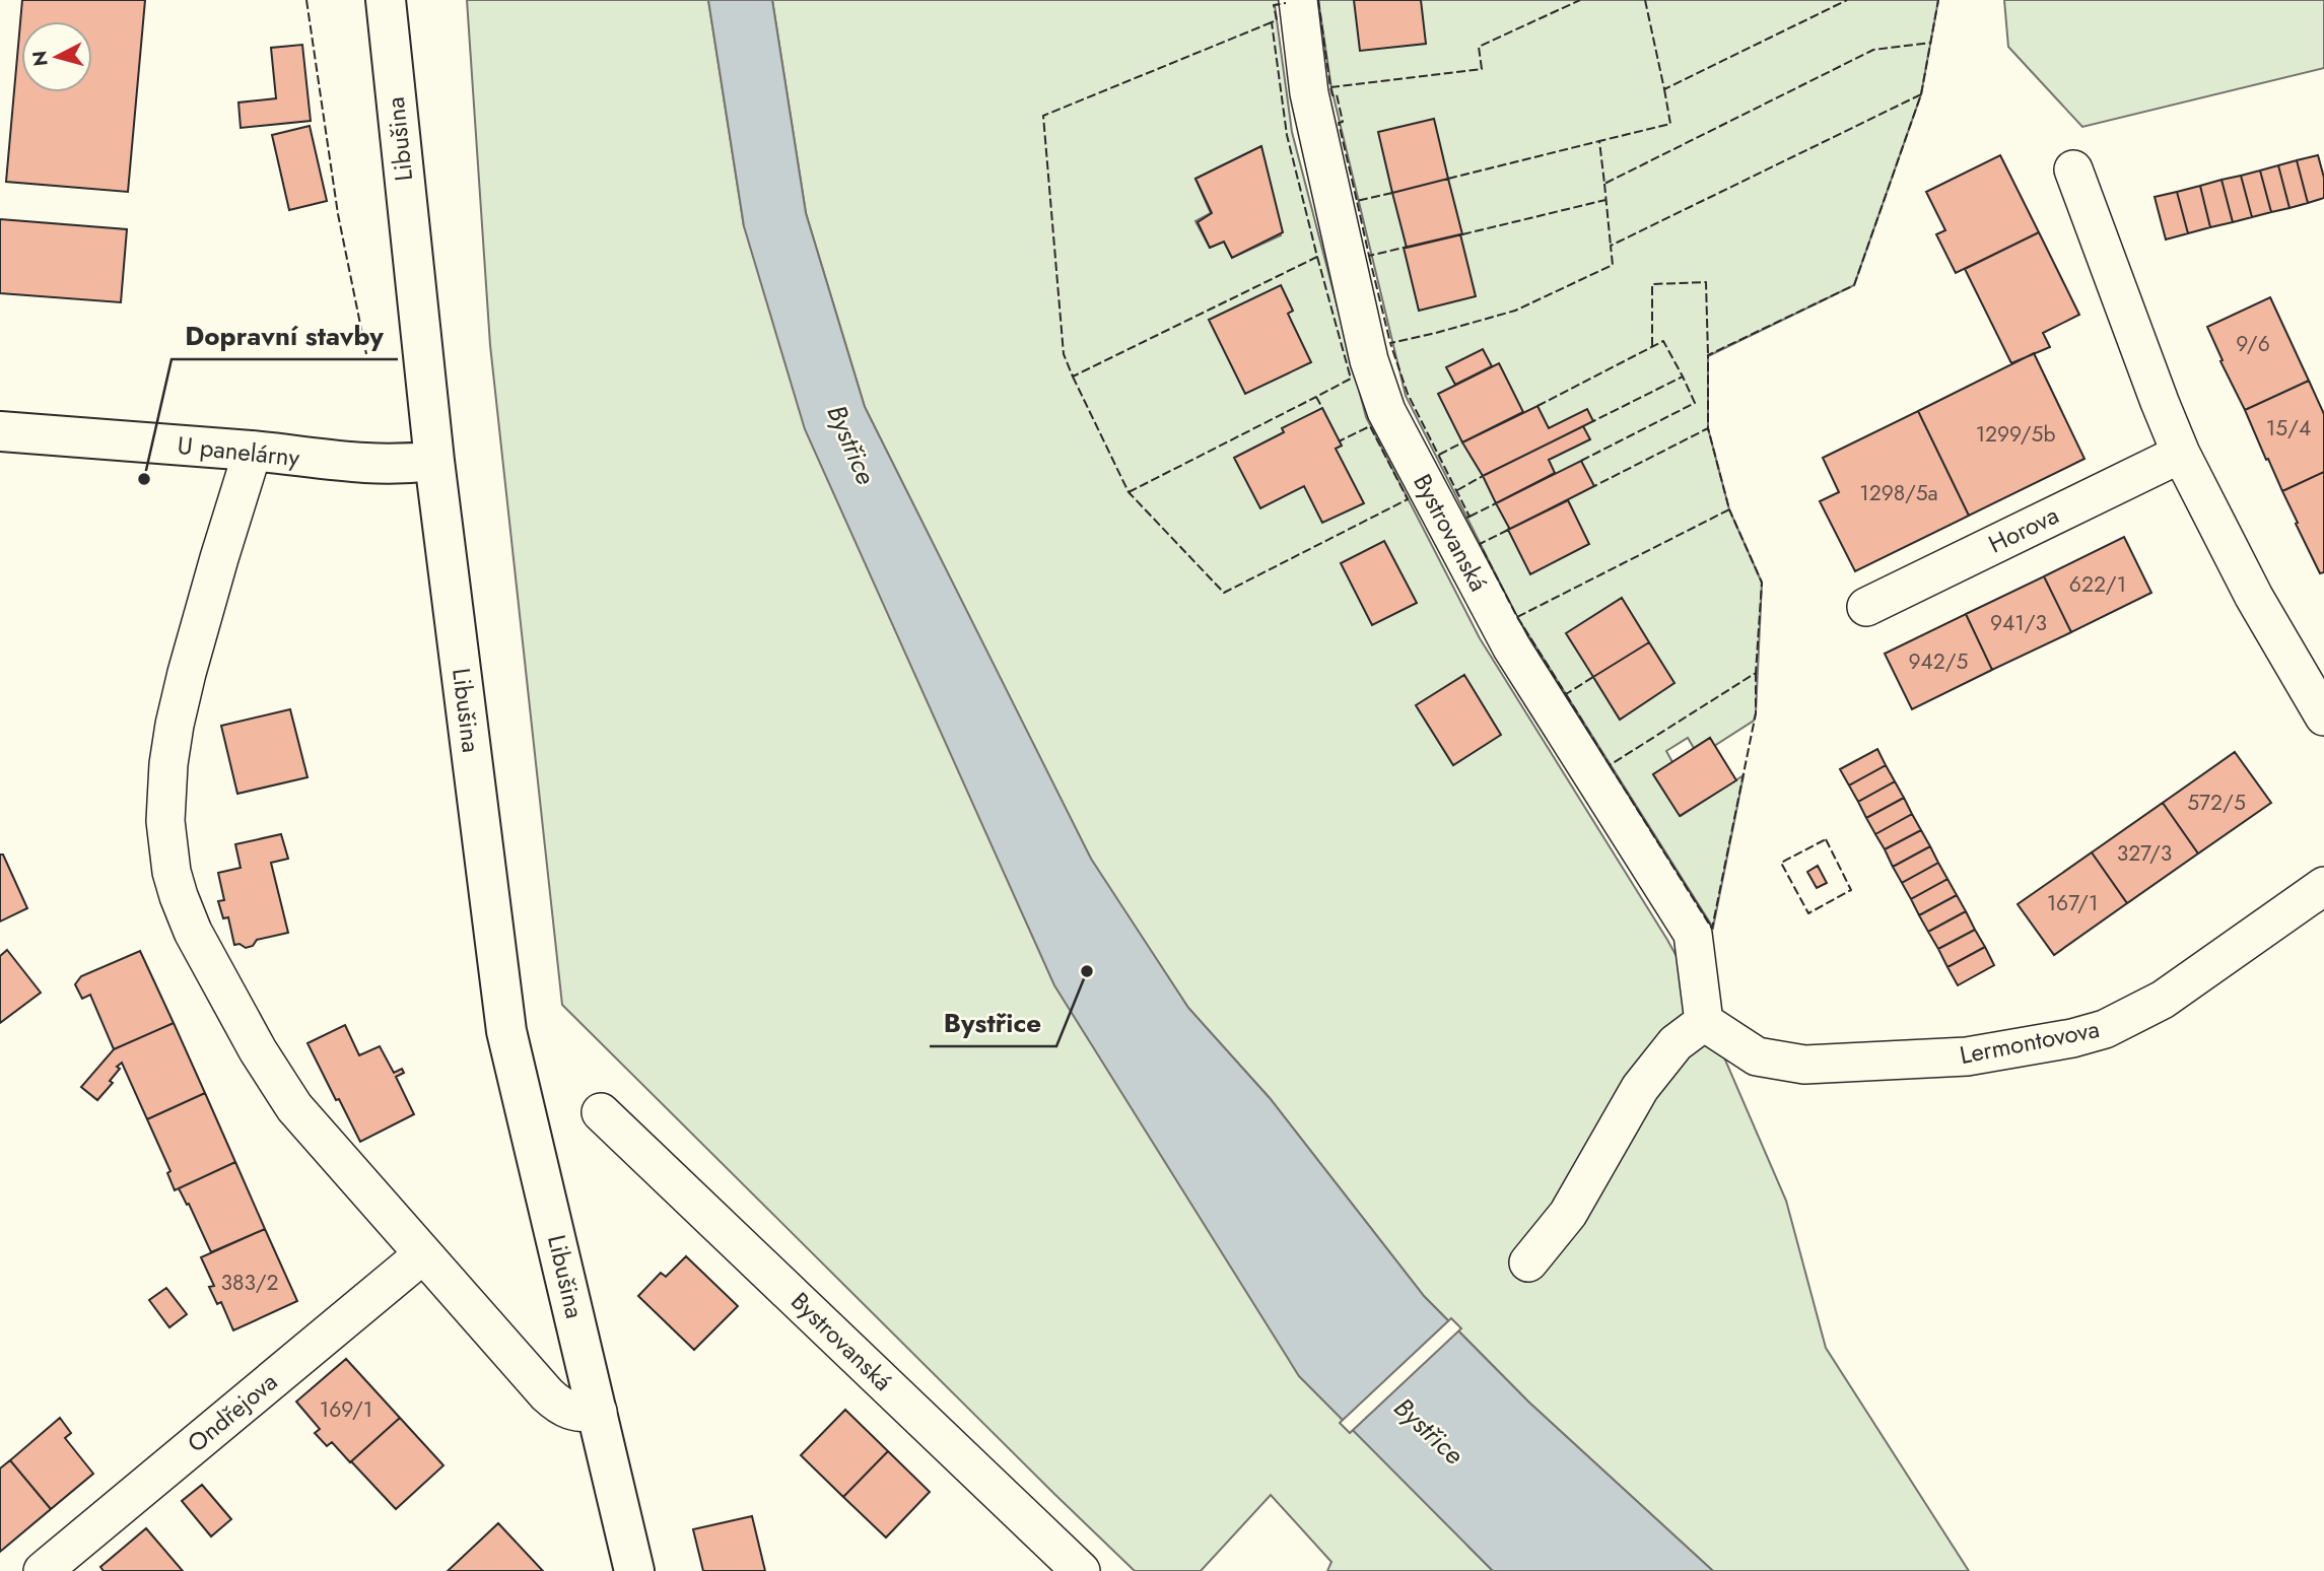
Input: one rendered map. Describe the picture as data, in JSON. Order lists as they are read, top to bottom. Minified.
{"streets":{"street":["Libušina","U panelárny","Horova","Bystrovanská","Lermontovova","Ondřejova"]},"crossings":[["Libušina","U panelárny"],["Bystrovanská","Lermontovova"]],"water":["Bystřice"],"places":["Dopravní stavby","Bystřice"],"house_numbers":["9/6","15/4","1299/5b","1298/5a","622/1","941/3","942/5","572/5","327/3","167/1","383/2","169/1"],"north":"left"}
